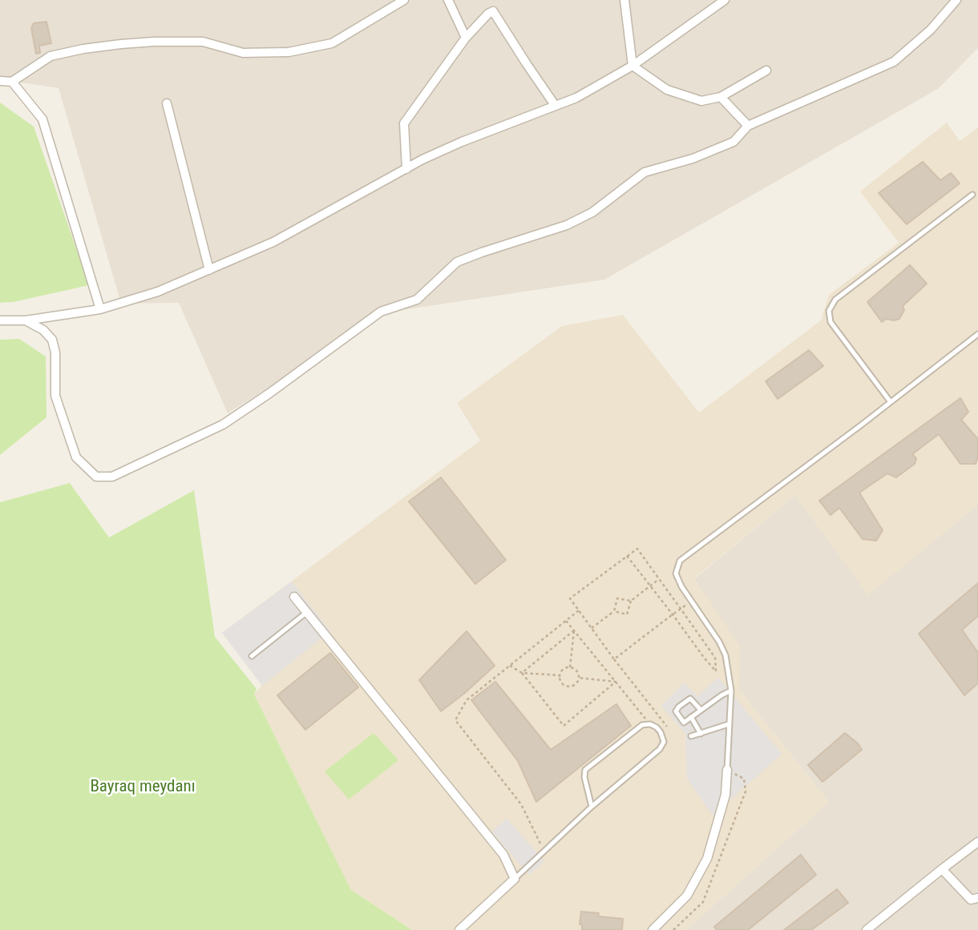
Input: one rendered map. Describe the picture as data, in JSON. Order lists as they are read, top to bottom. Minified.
{"parks":["Bayraq meydanı"]}
